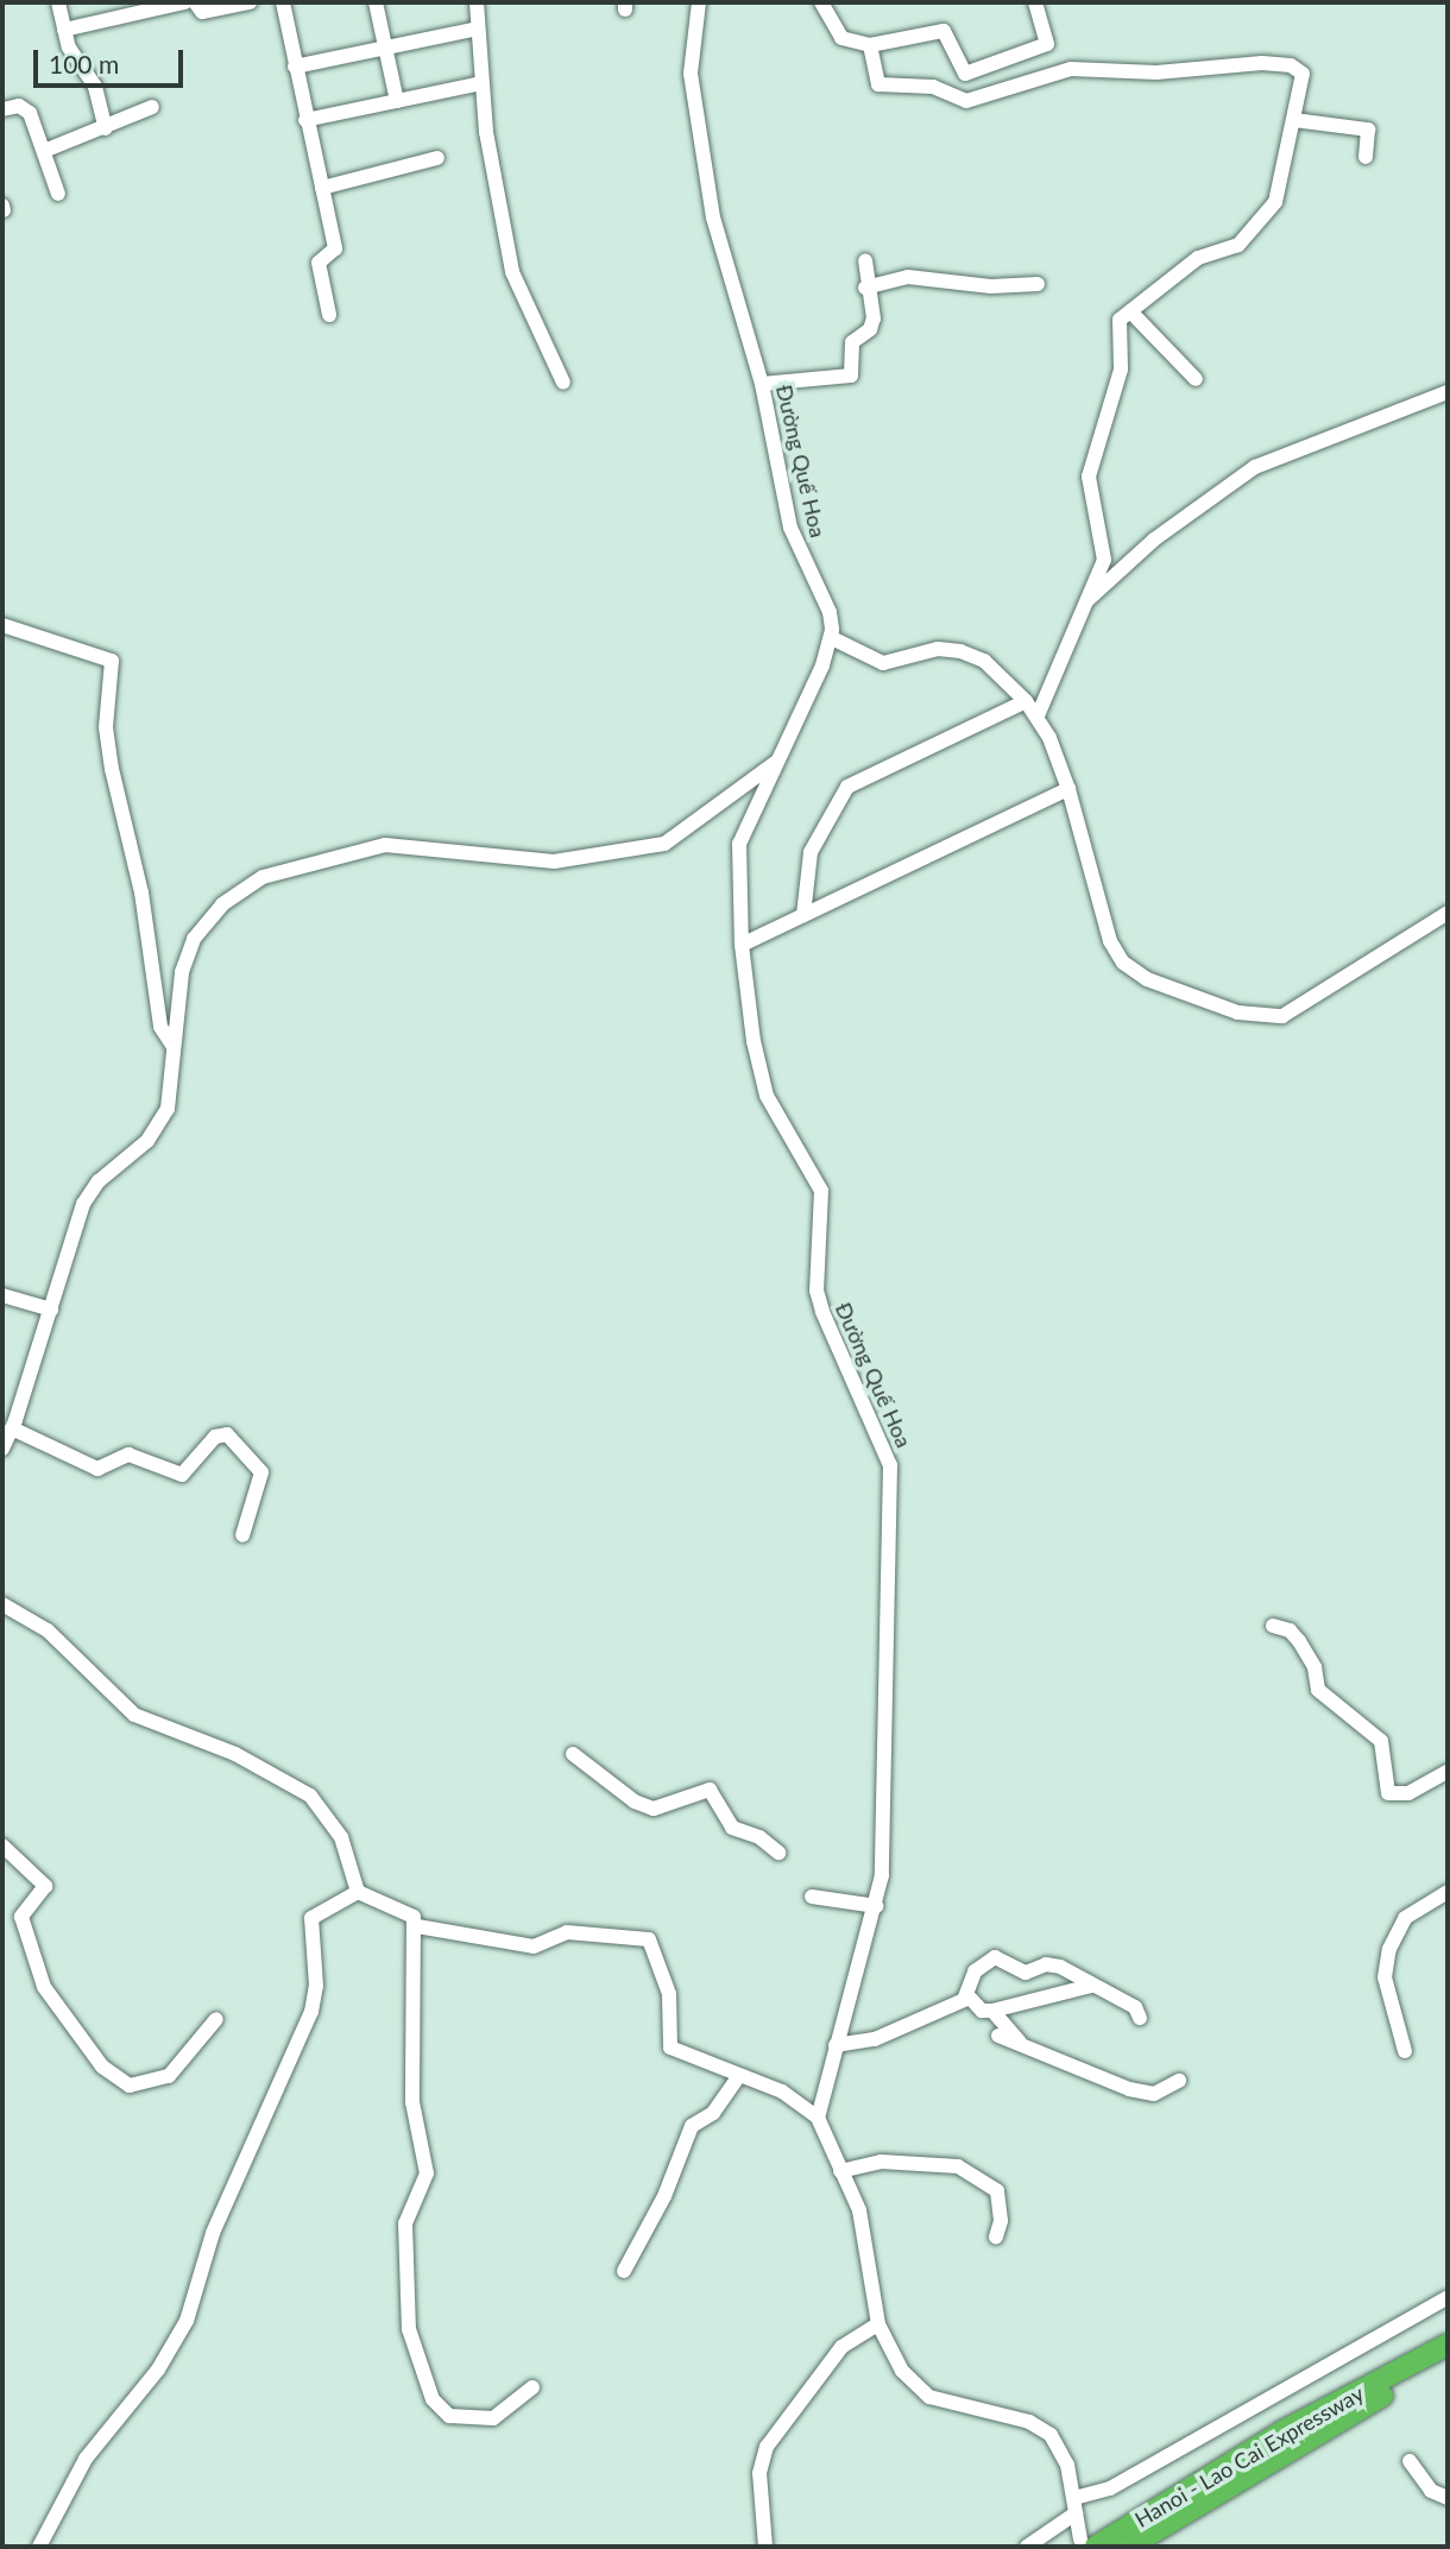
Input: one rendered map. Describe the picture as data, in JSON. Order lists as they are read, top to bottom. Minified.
{"streets":{"highway":["Hanoi - Lao Cai Expressway"],"street":["Đường Quế Hoa"]},"scale_bar":"100 m"}
